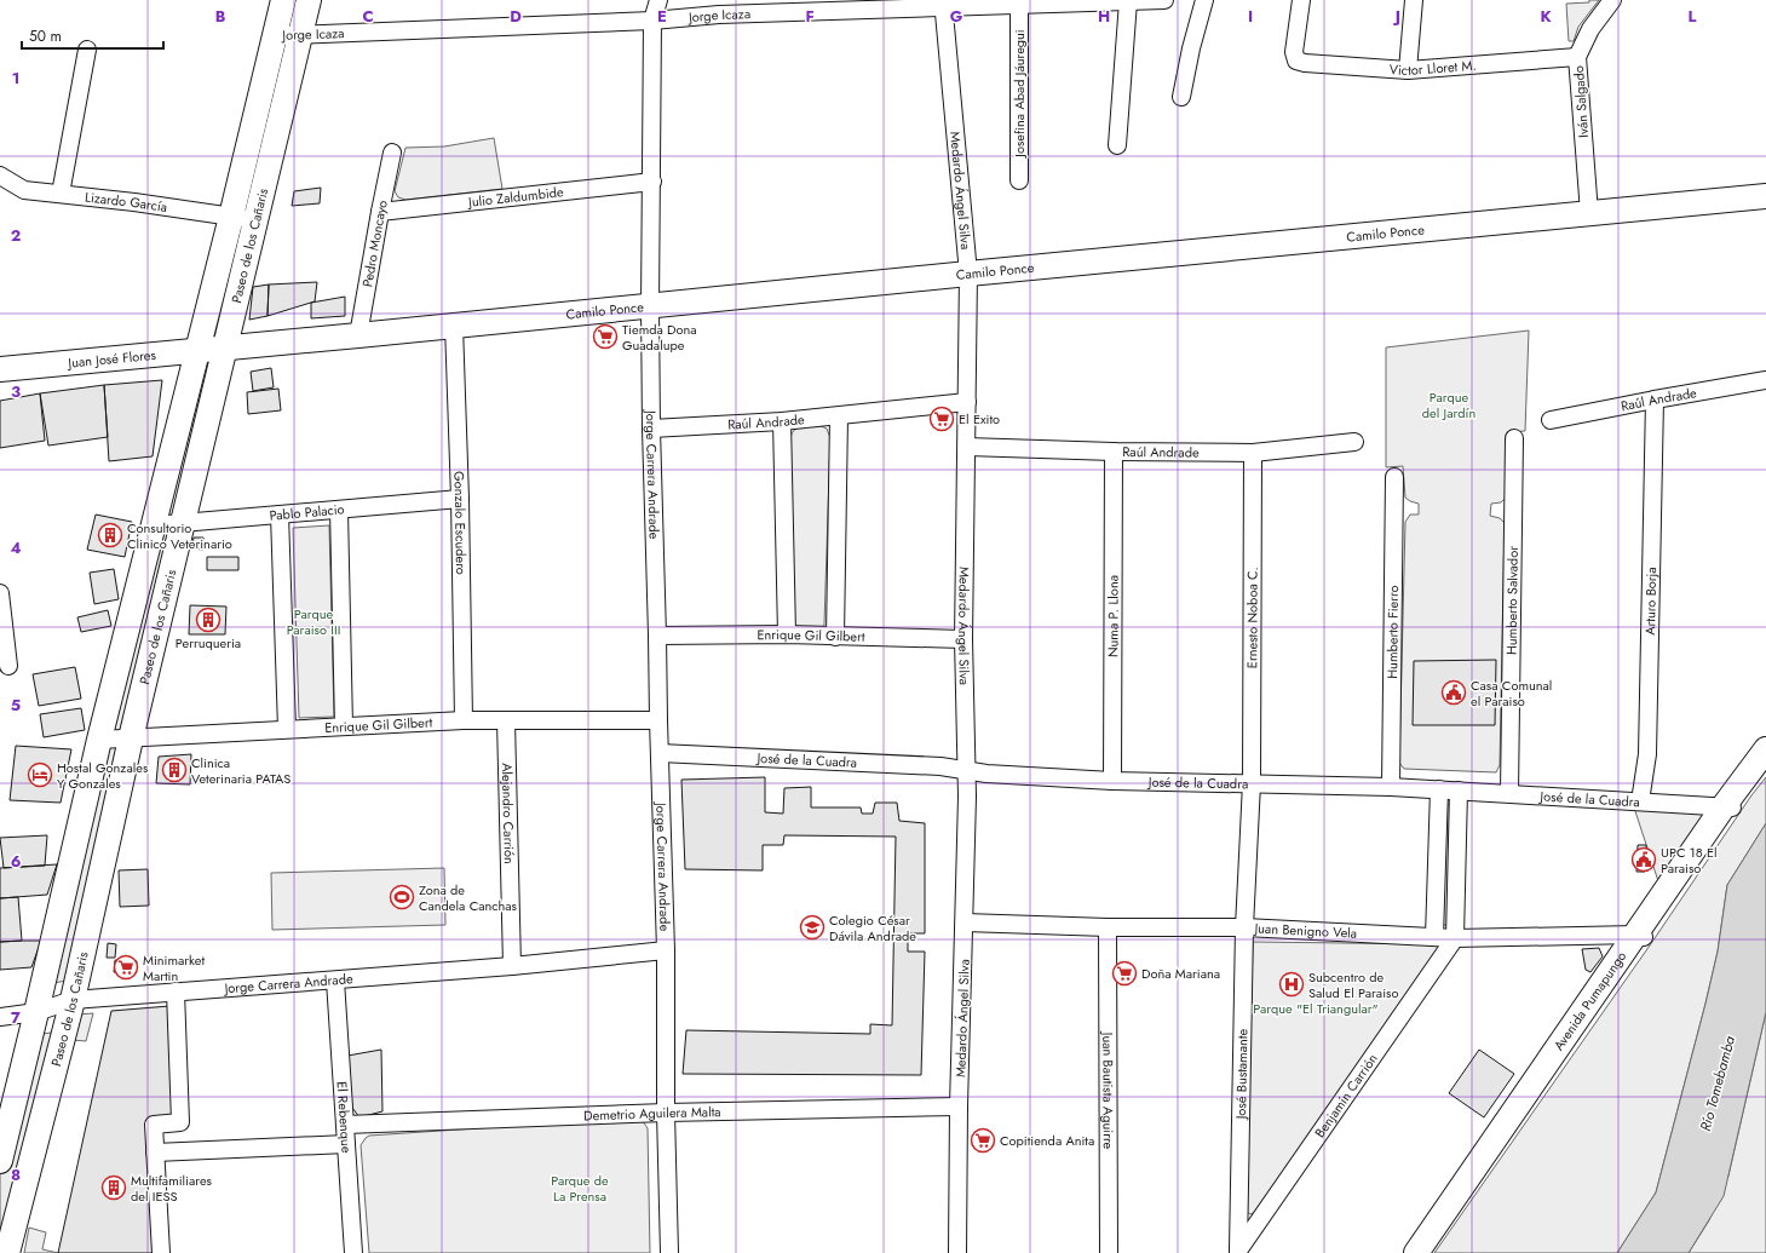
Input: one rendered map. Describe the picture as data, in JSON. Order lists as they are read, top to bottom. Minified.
{"streets":{"main road":["Camilo Ponce","Paseo de los Cañaris","Juan José Flores","Avenida Pumapungo"],"street":["Jorge Icaza","Victor Lloret M.","Josefina Abad Jáuregui","Iván Salgado","Medardo Ángel Silva","Julio Zaldumbide","Lizardo García","Pedro Moncayo","Raúl Andrade","Jorge Carrera Andrade","Pablo Palacio","Gonzalo Escudero","Humberto Salvador","Arturo Borja","Numa P. Llona","Ernesto Noboa C.","Humberto Fierro","Enrique Gil Gilbert","José de la Cuadra","Alejandro Carrión","Juan Benigno Vela","José Bustamante","Juan Bautista Aguirre","Benjamín Carrión","Demetrio Aguilera Malta","El Rebenque"]},"crossings":[["Jorge Icaza","Josefina Abad Jáuregui"],["Jorge Icaza","Medardo Ángel Silva"],["Jorge Icaza","Paseo de los Cañaris"],["Jorge Icaza","Jorge Carrera Andrade"],["Victor Lloret M.","Iván Salgado"],["Iván Salgado","Camilo Ponce"],["Medardo Ángel Silva","Camilo Ponce"],["Medardo Ángel Silva","Raúl Andrade"],["Medardo Ángel Silva","Enrique Gil Gilbert"],["Medardo Ángel Silva","José de la Cuadra"],["Medardo Ángel Silva","Juan Benigno Vela"],["Medardo Ángel Silva","Demetrio Aguilera Malta"],["Julio Zaldumbide","Pedro Moncayo"],["Julio Zaldumbide","Jorge Carrera Andrade"],["Lizardo García","Paseo de los Cañaris"],["Camilo Ponce","Pedro Moncayo"],["Camilo Ponce","Paseo de los Cañaris"],["Camilo Ponce","Juan José Flores"],["Camilo Ponce","Jorge Carrera Andrade"],["Camilo Ponce","Gonzalo Escudero"],["Paseo de los Cañaris","Juan José Flores"],["Paseo de los Cañaris","Jorge Carrera Andrade"],["Paseo de los Cañaris","Pablo Palacio"],["Paseo de los Cañaris","Enrique Gil Gilbert"],["Raúl Andrade","Jorge Carrera Andrade"],["Raúl Andrade","Arturo Borja"],["Raúl Andrade","Numa P. Llona"],["Raúl Andrade","Ernesto Noboa C."],["Jorge Carrera Andrade","Enrique Gil Gilbert"],["Jorge Carrera Andrade","José de la Cuadra"],["Jorge Carrera Andrade","Alejandro Carrión"],["Jorge Carrera Andrade","Demetrio Aguilera Malta"],["Jorge Carrera Andrade","El Rebenque"],["Pablo Palacio","Gonzalo Escudero"],["Gonzalo Escudero","Enrique Gil Gilbert"],["Humberto Salvador","José de la Cuadra"],["Arturo Borja","José de la Cuadra"],["Numa P. Llona","José de la Cuadra"],["Ernesto Noboa C.","José de la Cuadra"],["Ernesto Noboa C.","José Bustamante"],["Humberto Fierro","José de la Cuadra"],["Enrique Gil Gilbert","Alejandro Carrión"],["José de la Cuadra","Avenida Pumapungo"],["José de la Cuadra","José Bustamante"],["Juan Benigno Vela","Avenida Pumapungo"],["Juan Benigno Vela","José Bustamante"],["Juan Benigno Vela","Juan Bautista Aguirre"],["Juan Benigno Vela","Benjamín Carrión"],["José Bustamante","Benjamín Carrión"],["Demetrio Aguilera Malta","El Rebenque"]],"water":["Río Tomebamba"],"parks":["Parque del Jardín","Parque Paraiso III","Parque \"El Triangular\"","Parque de La Prensa"],"places":{"supermarket":["Tiemda Dona Guadalupe","El Exito","Minimarket Martin","Doña Mariana","Copitienda Anita"],"building":["Consultorio Clinico Veterinario","Perruqueria","Clinica Veterinaria PATAS","Multifamiliares del IESS"],"public building":["Casa Comunal el Paraiso","UPC 18 El Paraiso"],"hotel":["Hostal Gonzales Y Gonzales"],"sports":["Zona de Candela Canchas"],"school or university":["Colegio César Dávila Andrade"],"hospital":["Subcentro de Salud El Paraiso"]},"scale_bar":"50 m","grid":{"columns":["B","C","D","E","F","G","H","I","J","K","L"],"rows":["1","2","3","4","5","6","7","8"]}}
